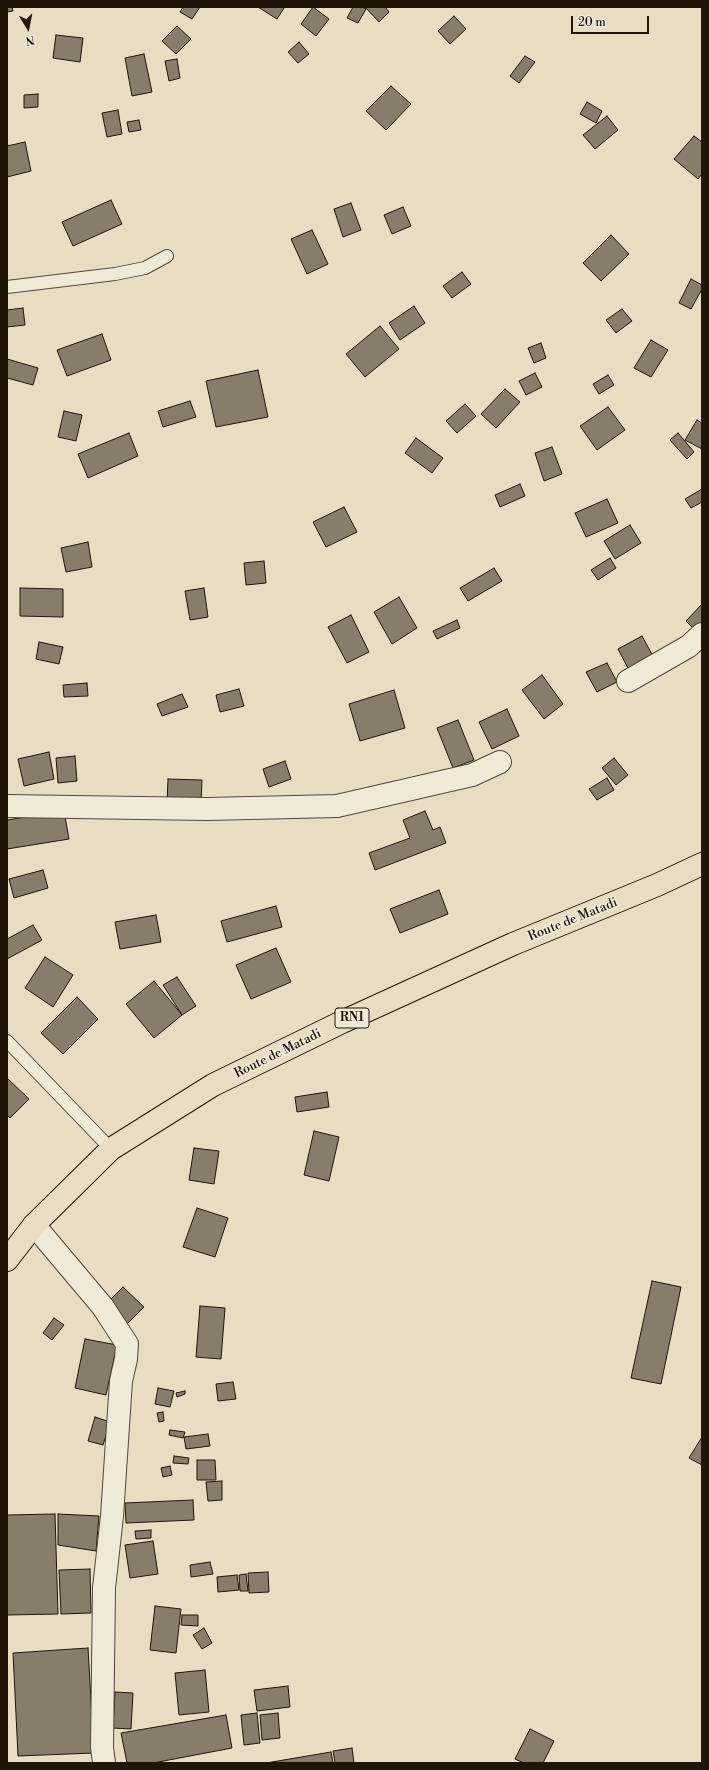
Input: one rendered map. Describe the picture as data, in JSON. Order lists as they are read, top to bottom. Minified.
{"streets":{"highway":["Route de Matadi","RN1"]},"scale_bar":"20 m","north":"bottom"}
